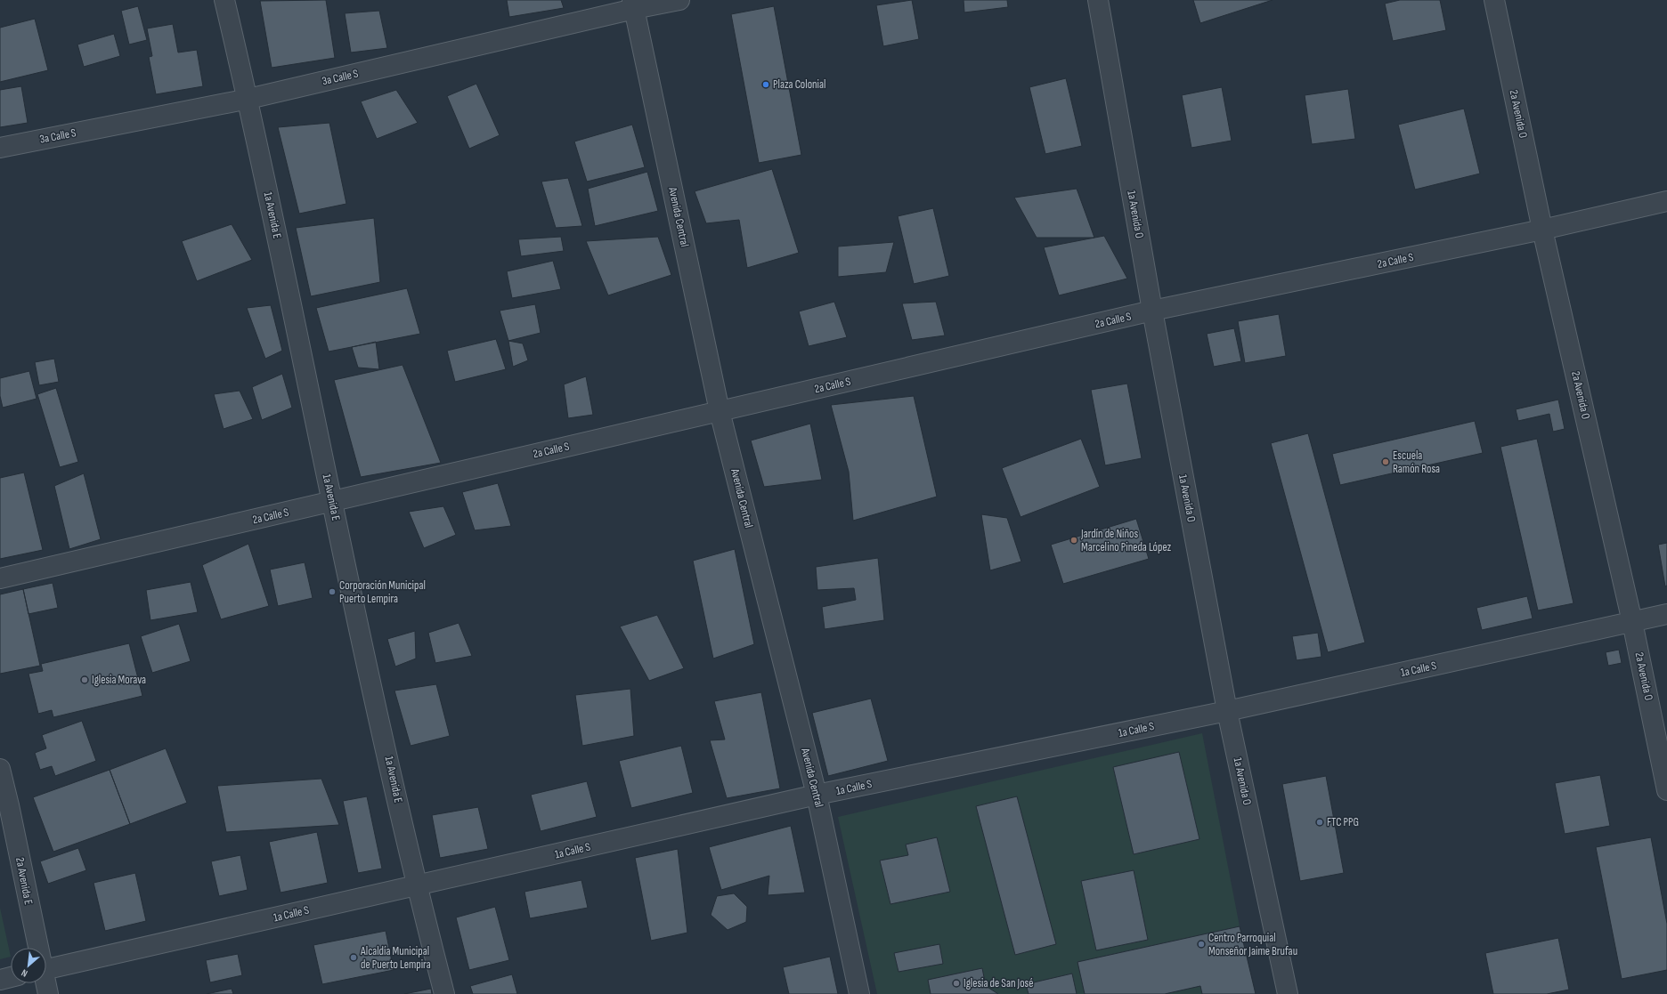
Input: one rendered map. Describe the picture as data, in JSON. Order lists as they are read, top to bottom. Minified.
{"streets":{"street":["3a Calle S","2a Avenida O","1a Avenida O","1a Avenida E","Avenida Central","2a Calle S","1a Calle S","2a Avenida E"]},"crossings":[["3a Calle S","1a Avenida E"],["3a Calle S","Avenida Central"],["2a Avenida O","2a Calle S"],["2a Avenida O","1a Calle S"],["1a Avenida O","2a Calle S"],["1a Avenida O","1a Calle S"],["1a Avenida E","2a Calle S"],["1a Avenida E","1a Calle S"],["Avenida Central","2a Calle S"],["Avenida Central","1a Calle S"]],"places":["Plaza Colonial","Escuela Ramón Rosa","Jardín de Niños Marcelino Pineda López","Corporación Municipal Puerto Lempira","Iglesia Morava","FTC PPG","Centro Parroquial Monseñor Jaime Brufau","Alcaldía Municipal de Puerto Lempira","Iglesia de San José"],"north":"bottom left"}
